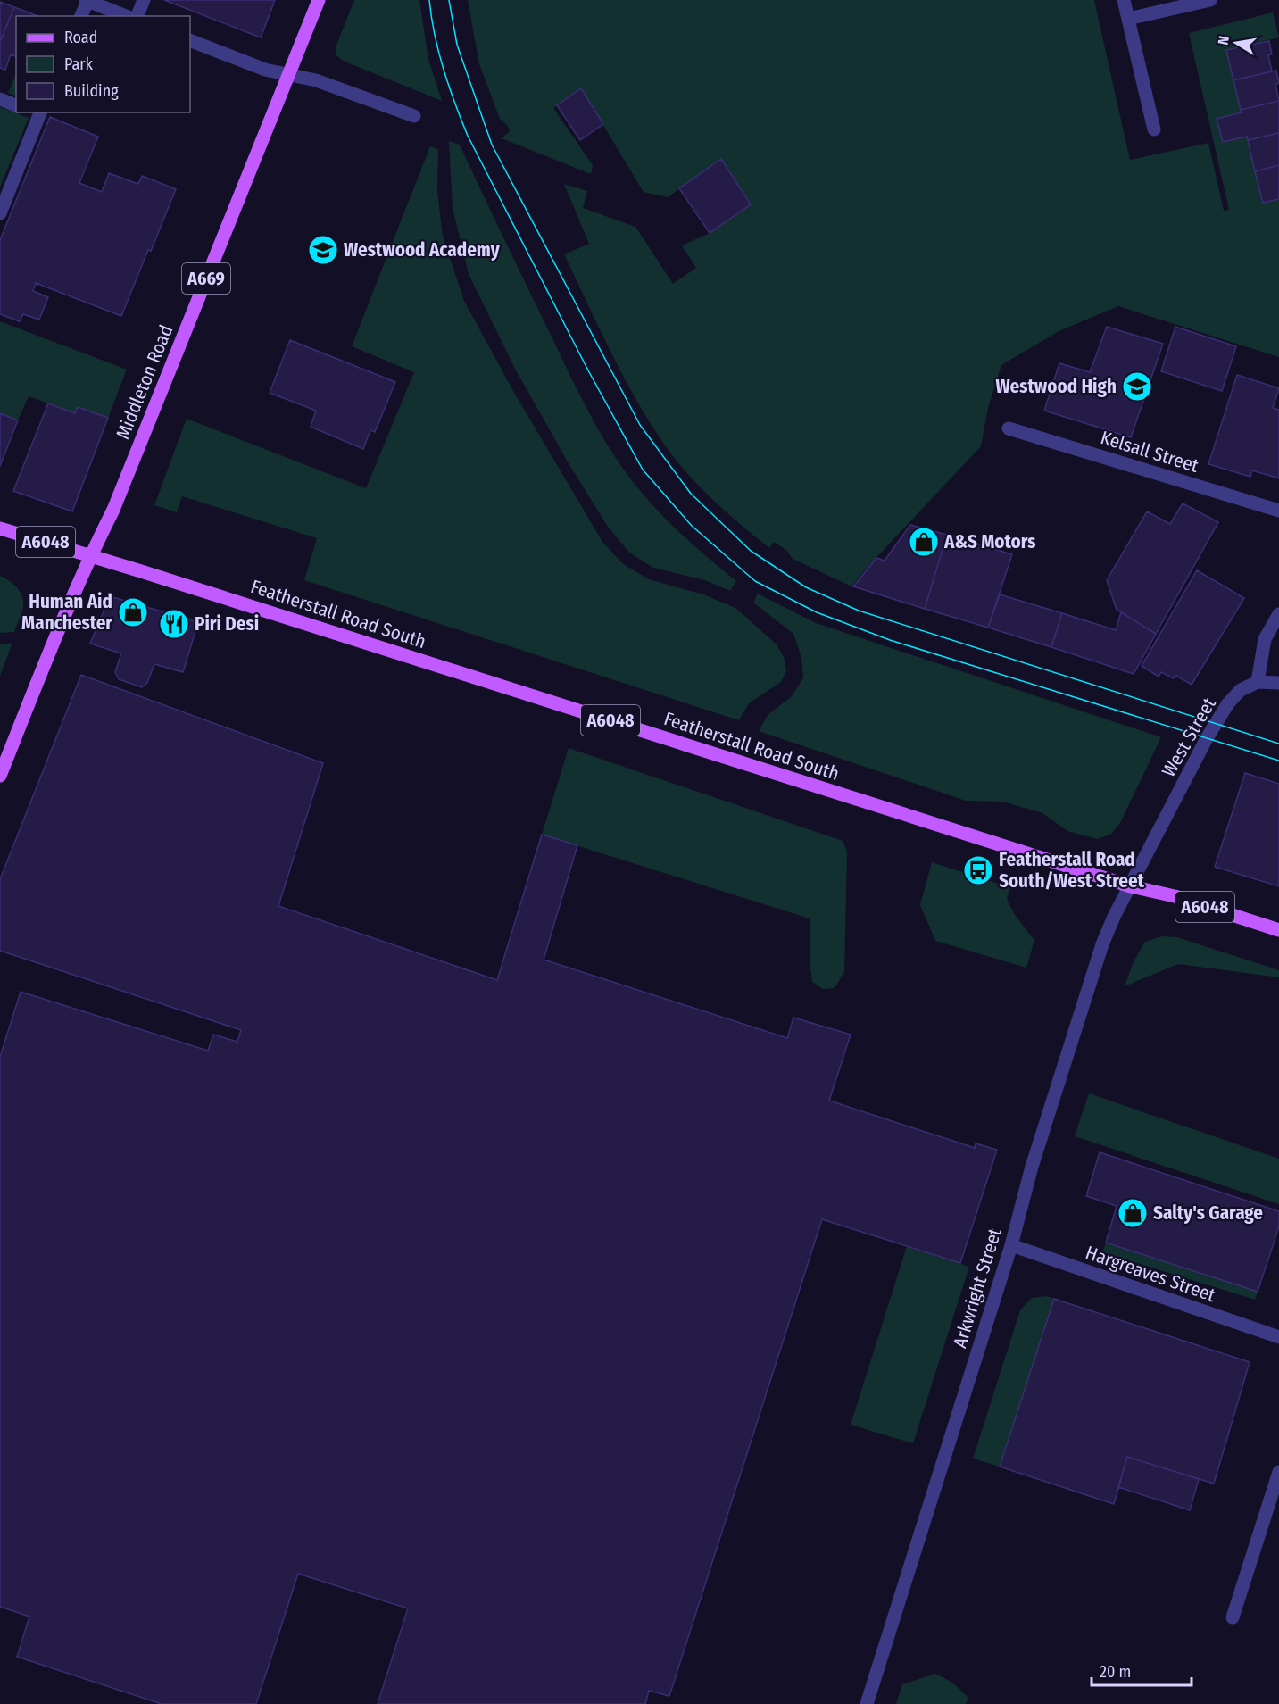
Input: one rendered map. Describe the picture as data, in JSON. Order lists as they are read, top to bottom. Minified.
{"streets":{"main road":["A669","Middleton Road","A6048","Featherstall Road South"],"street":["Kelsall Street","West Street","Hargreaves Street","Arkwright Street"]},"crossings":[["Middleton Road","A6048"],["Middleton Road","Featherstall Road South"],["A6048","Featherstall Road South"],["Featherstall Road South","West Street"],["Featherstall Road South","Arkwright Street"],["West Street","Arkwright Street"],["Hargreaves Street","Arkwright Street"]],"places":{"school or university":["Westwood Academy","Westwood High"],"shop":["A&S Motors","Human Aid Manchester","Salty's Garage"],"restaurant":["Piri Desi"],"bus stop":["Featherstall Road South/West Street"]},"legend":["Road","Park","Building"],"scale_bar":"20 m","north":"left"}
